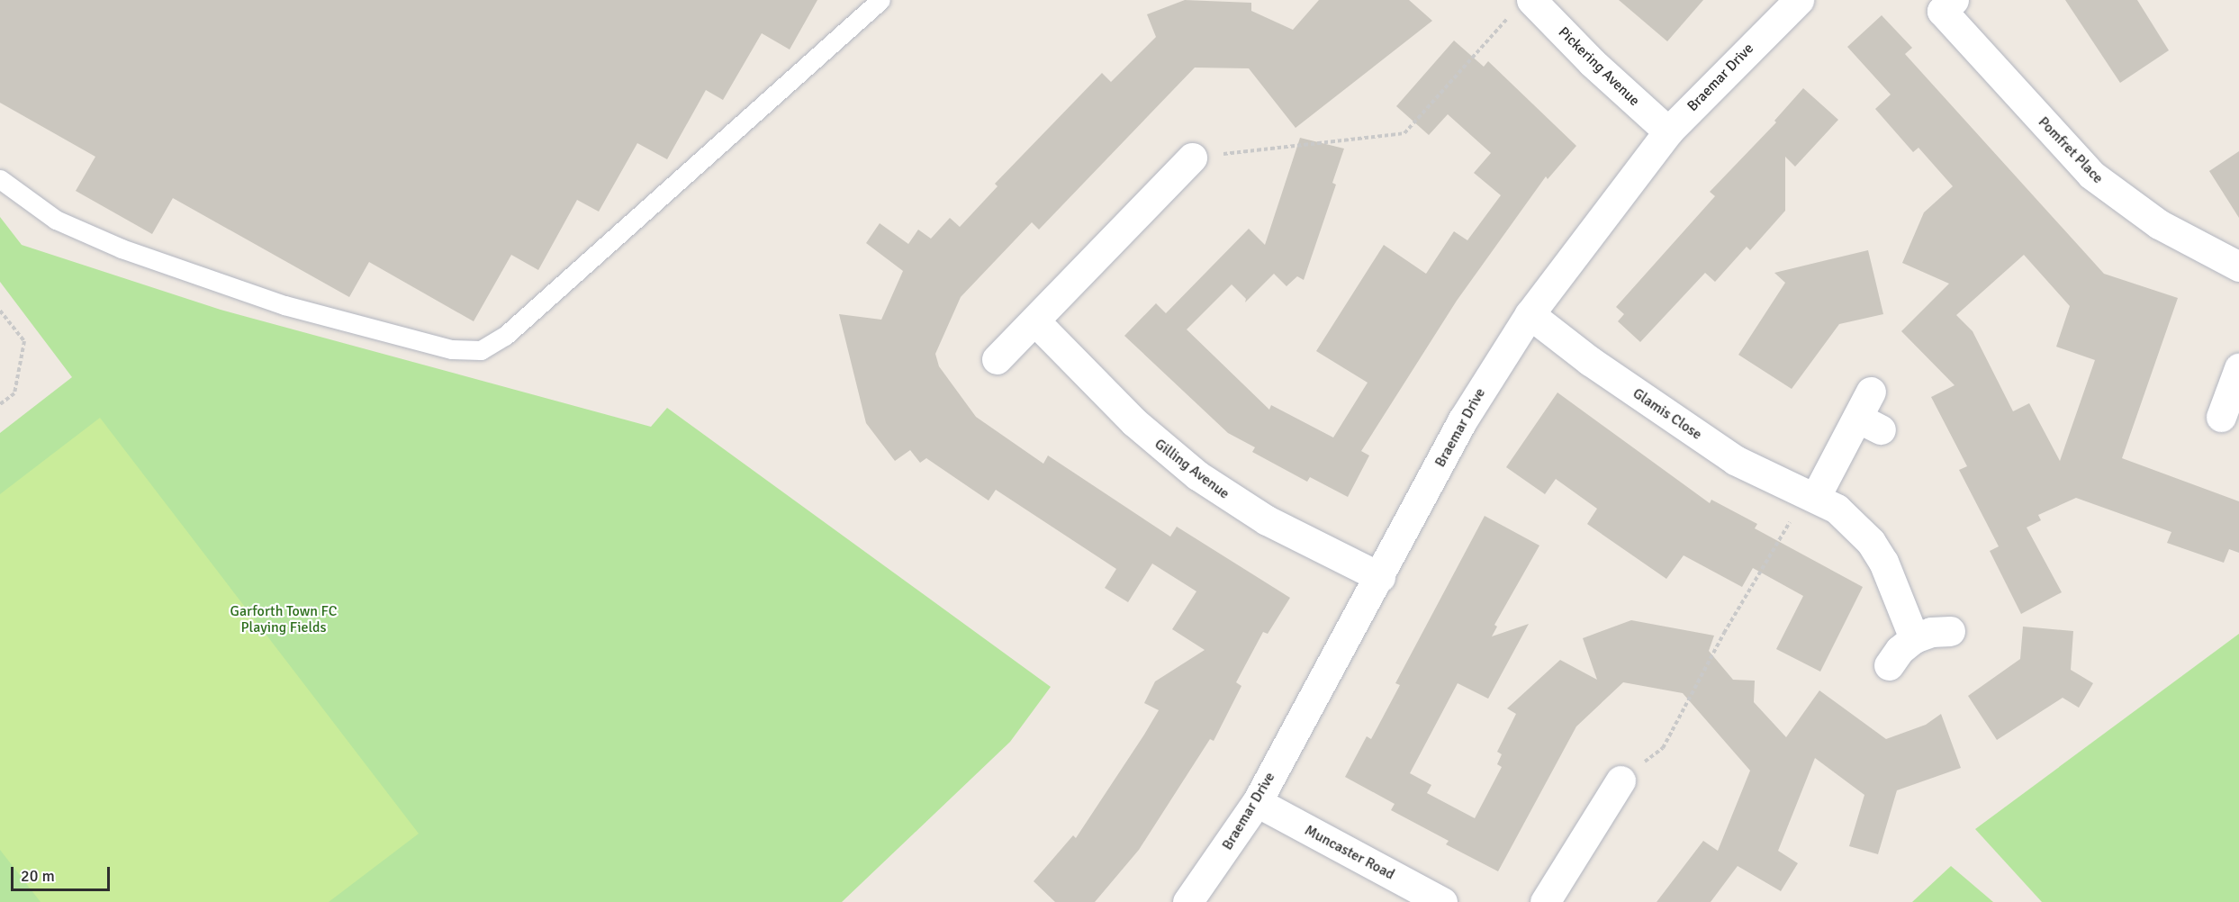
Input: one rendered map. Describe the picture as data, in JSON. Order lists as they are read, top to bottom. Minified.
{"streets":{"street":["Pickering Avenue","Braemar Drive","Pomfret Place","Glamis Close","Gilling Avenue","Muncaster Road"]},"crossings":[["Pickering Avenue","Braemar Drive"],["Braemar Drive","Glamis Close"],["Braemar Drive","Gilling Avenue"],["Braemar Drive","Muncaster Road"]],"parks":["Garforth Town FC Playing Fields"],"scale_bar":"20 m"}
